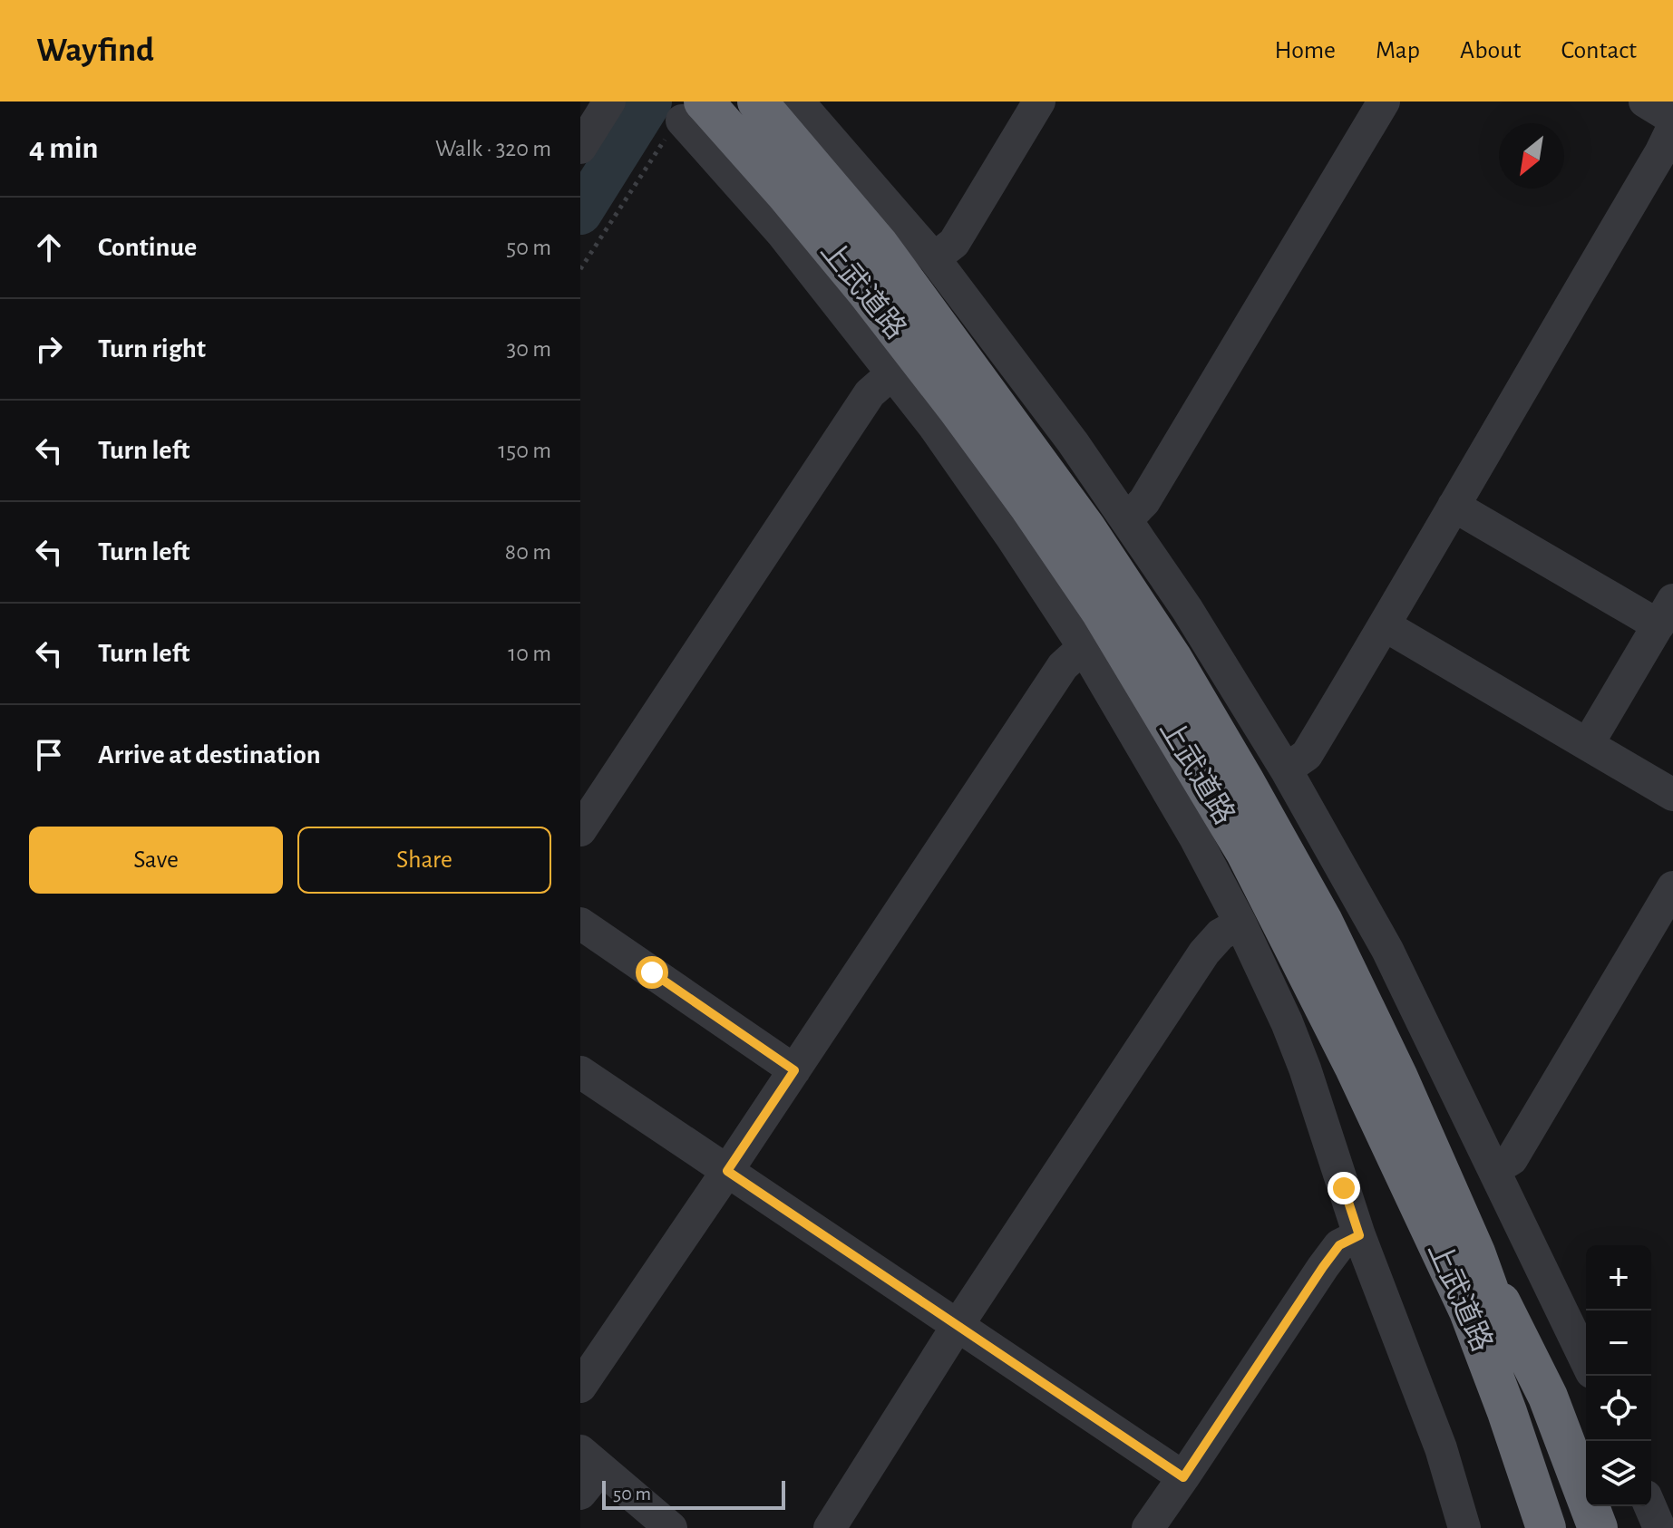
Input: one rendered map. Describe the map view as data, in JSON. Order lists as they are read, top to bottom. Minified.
{"streets":{"highway":["上武道路"]},"scale_bar":"50 m","north":"bottom left","page":{"header":"Wayfind","nav":["Home","Map","About","Contact"],"heading":["4 min","Walk · 320 m"],"list":[["Continue","50 m"],["Turn right","30 m"],["Turn left","150 m"],["Turn left","80 m"],["Turn left","10 m"],"Arrive at destination"],"buttons":["Save","Share"],"map_buttons":["+","−"],"scale":"50 m"}}
